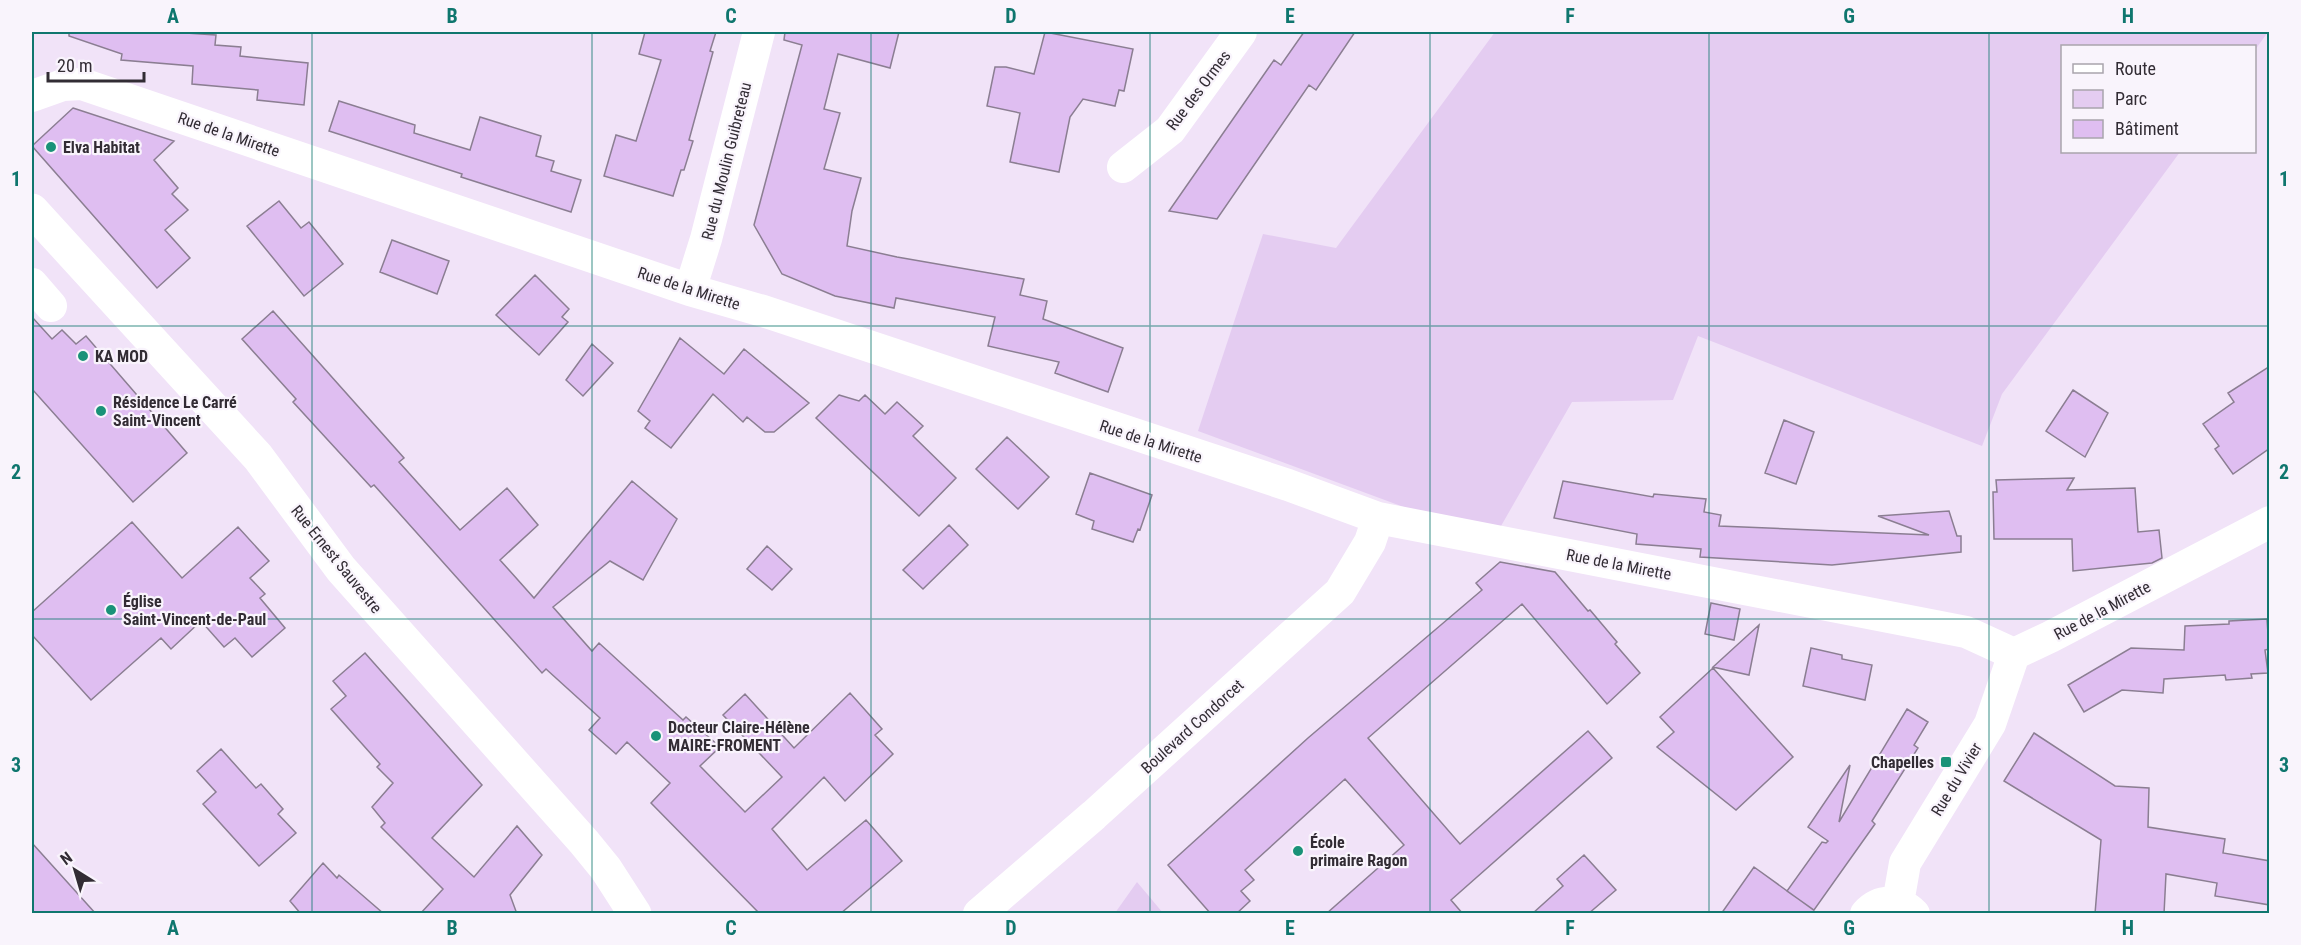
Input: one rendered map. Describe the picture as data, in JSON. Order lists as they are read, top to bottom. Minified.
{"streets":{"main road":["Rue Ernest Sauvestre"],"street":["Rue des Ormes","Rue de la Mirette","Rue du Moulin Guibreteau","Boulevard Condorcet","Rue du Vivier"]},"crossings":[["Rue de la Mirette","Rue du Moulin Guibreteau"],["Rue de la Mirette","Boulevard Condorcet"],["Rue de la Mirette","Rue du Vivier"]],"places":{"other":["Elva Habitat","KA MOD","Résidence Le Carré Saint-Vincent","Église Saint-Vincent-de-Paul","Docteur Claire-Hélène MAIRE-FROMENT","École primaire Ragon"],"transit":["Chapelles"]},"legend":["Route","Parc","Bâtiment"],"scale_bar":"20 m","north":"top left","grid":{"columns":["A","B","C","D","E","F","G","H"],"rows":["1","2","3"]}}
